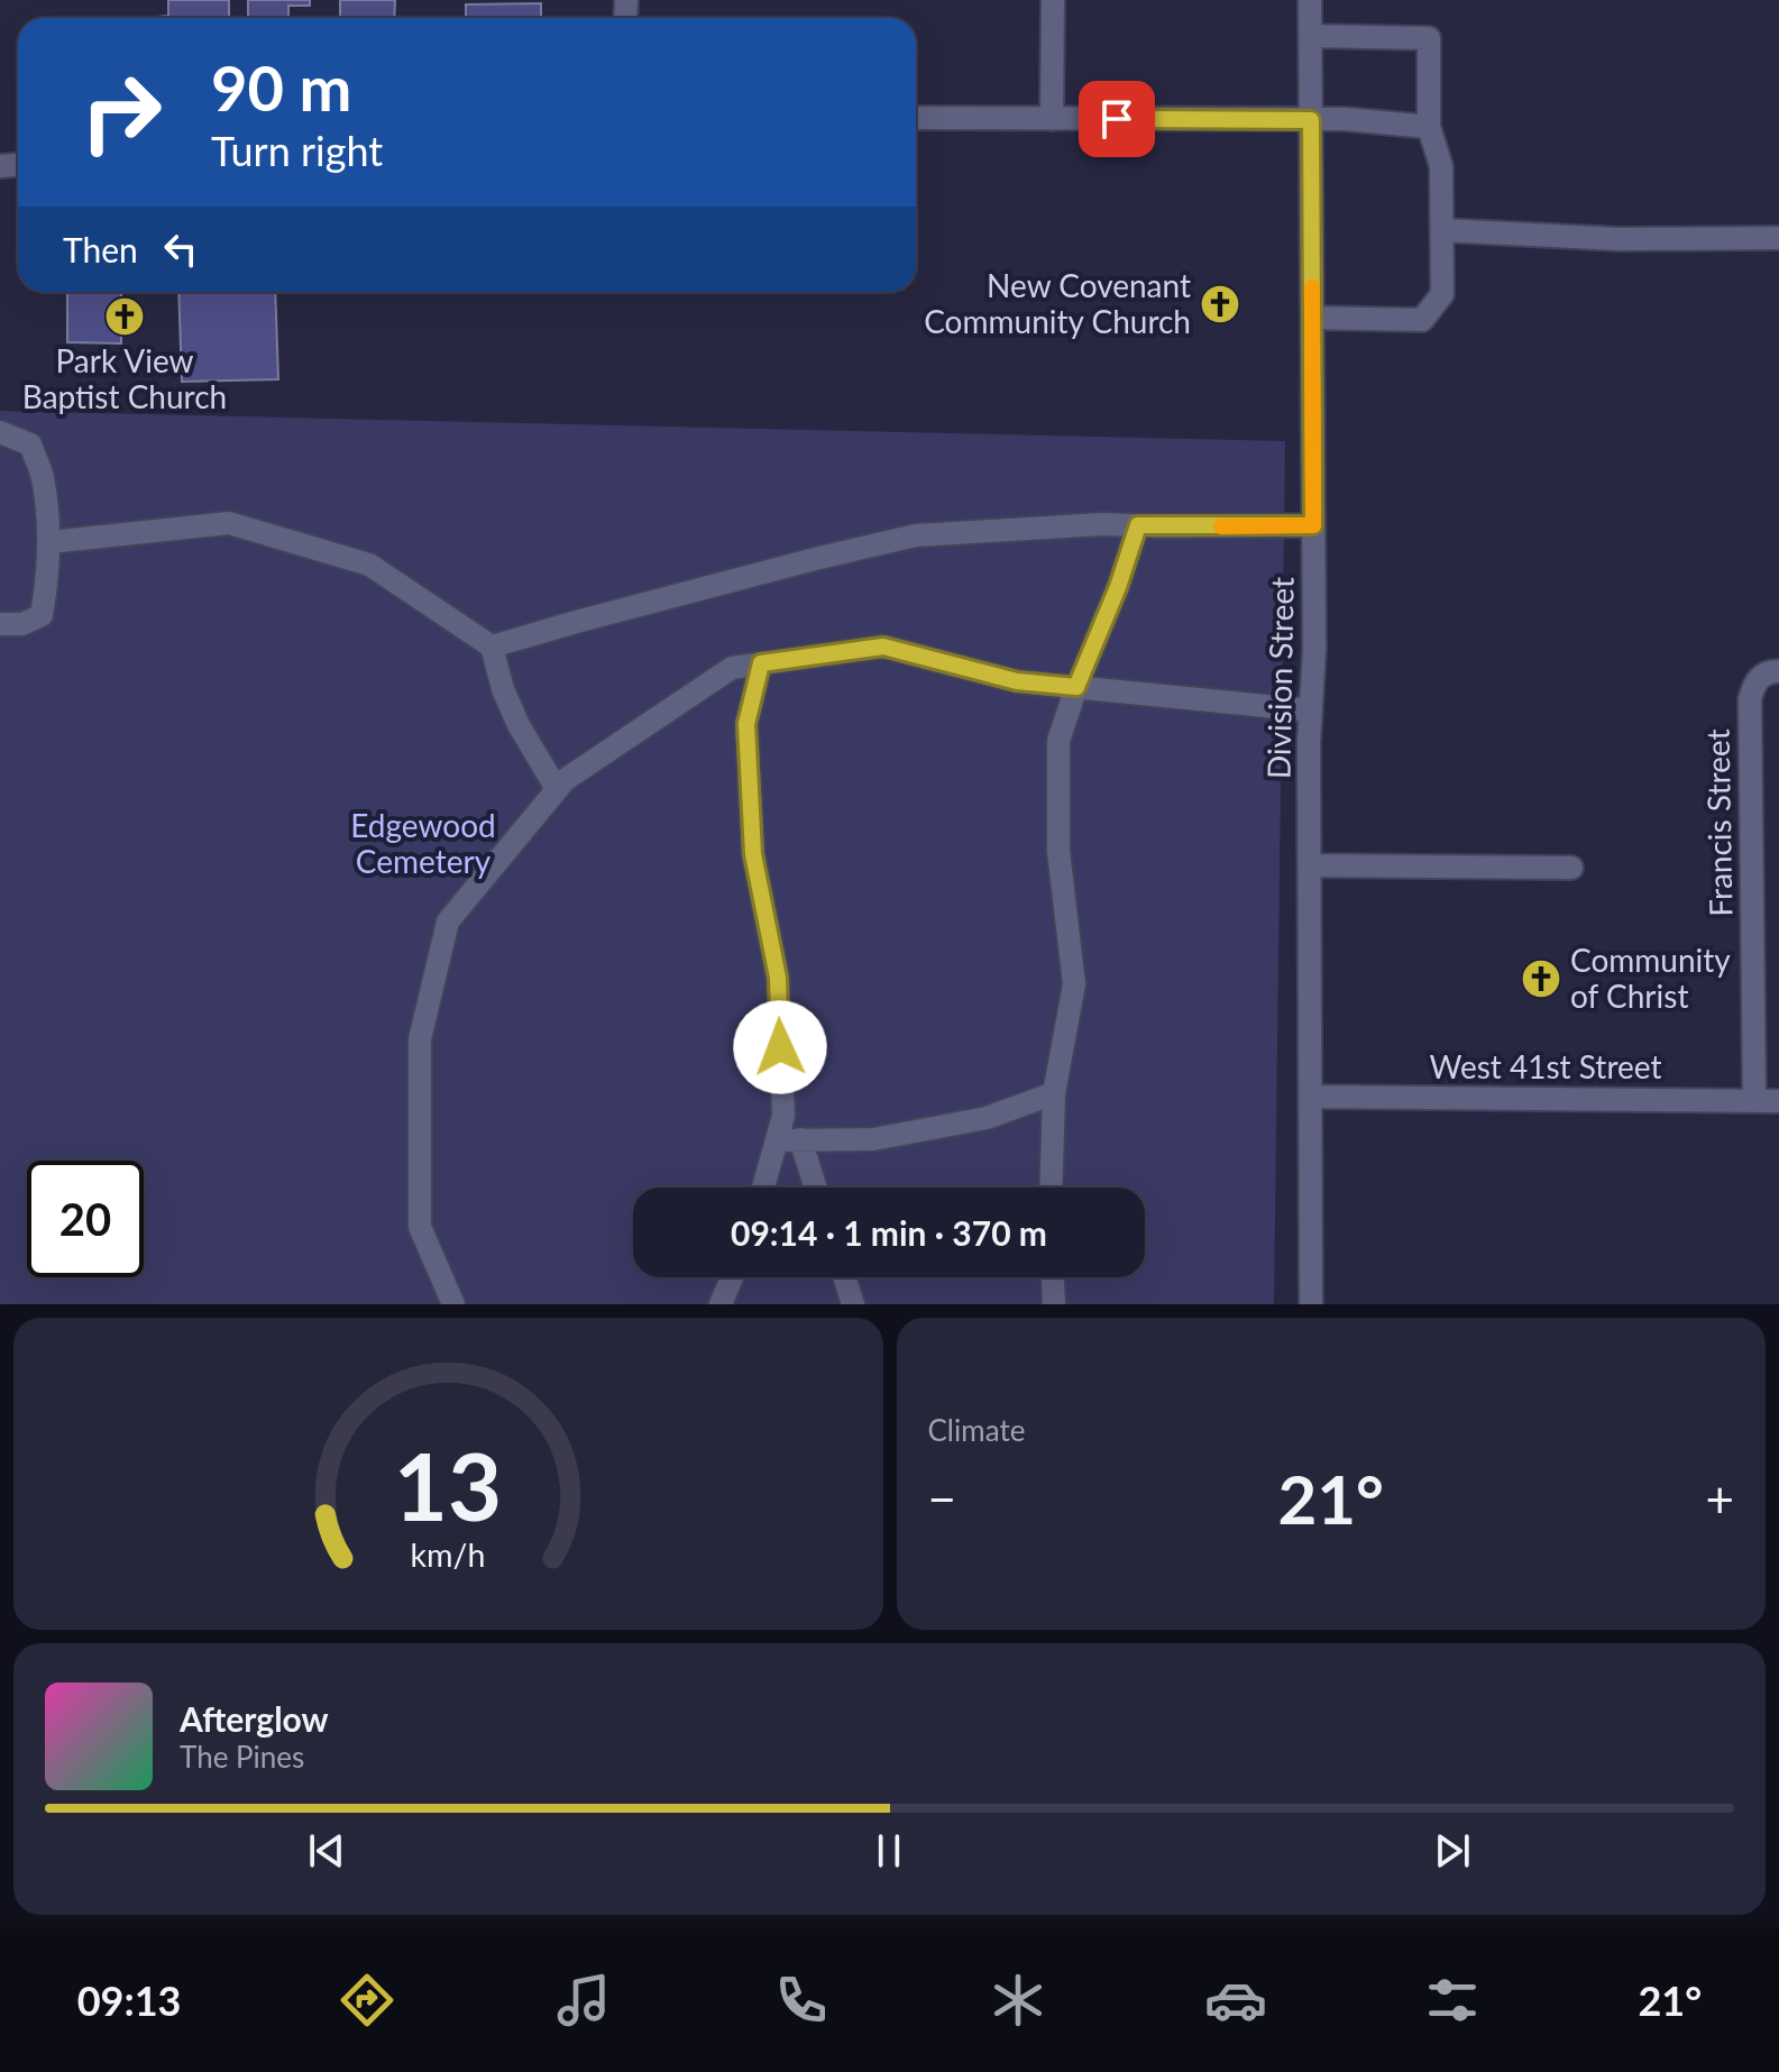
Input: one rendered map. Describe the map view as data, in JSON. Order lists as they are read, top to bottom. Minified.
{"streets":{"street":["Division Street","Francis Street","West 41st Street"]},"crossings":[["Division Street","West 41st Street"],["Francis Street","West 41st Street"]],"parks":["Edgewood Cemetery"],"places":{"church":["New Covenant Community Church","Park View Baptist Church","Community of Christ"]},"page":{"turn":["90 m","Turn right"],"then":"Then","limit":"20","trip":"09:14 · 1 min · 370 m","tile":"Climate","heat":["−","21°","+"],"song":["Afterglow","The Pines"],"tabs":["09:13","21°"],"gauge":["13","km/h"]}}
